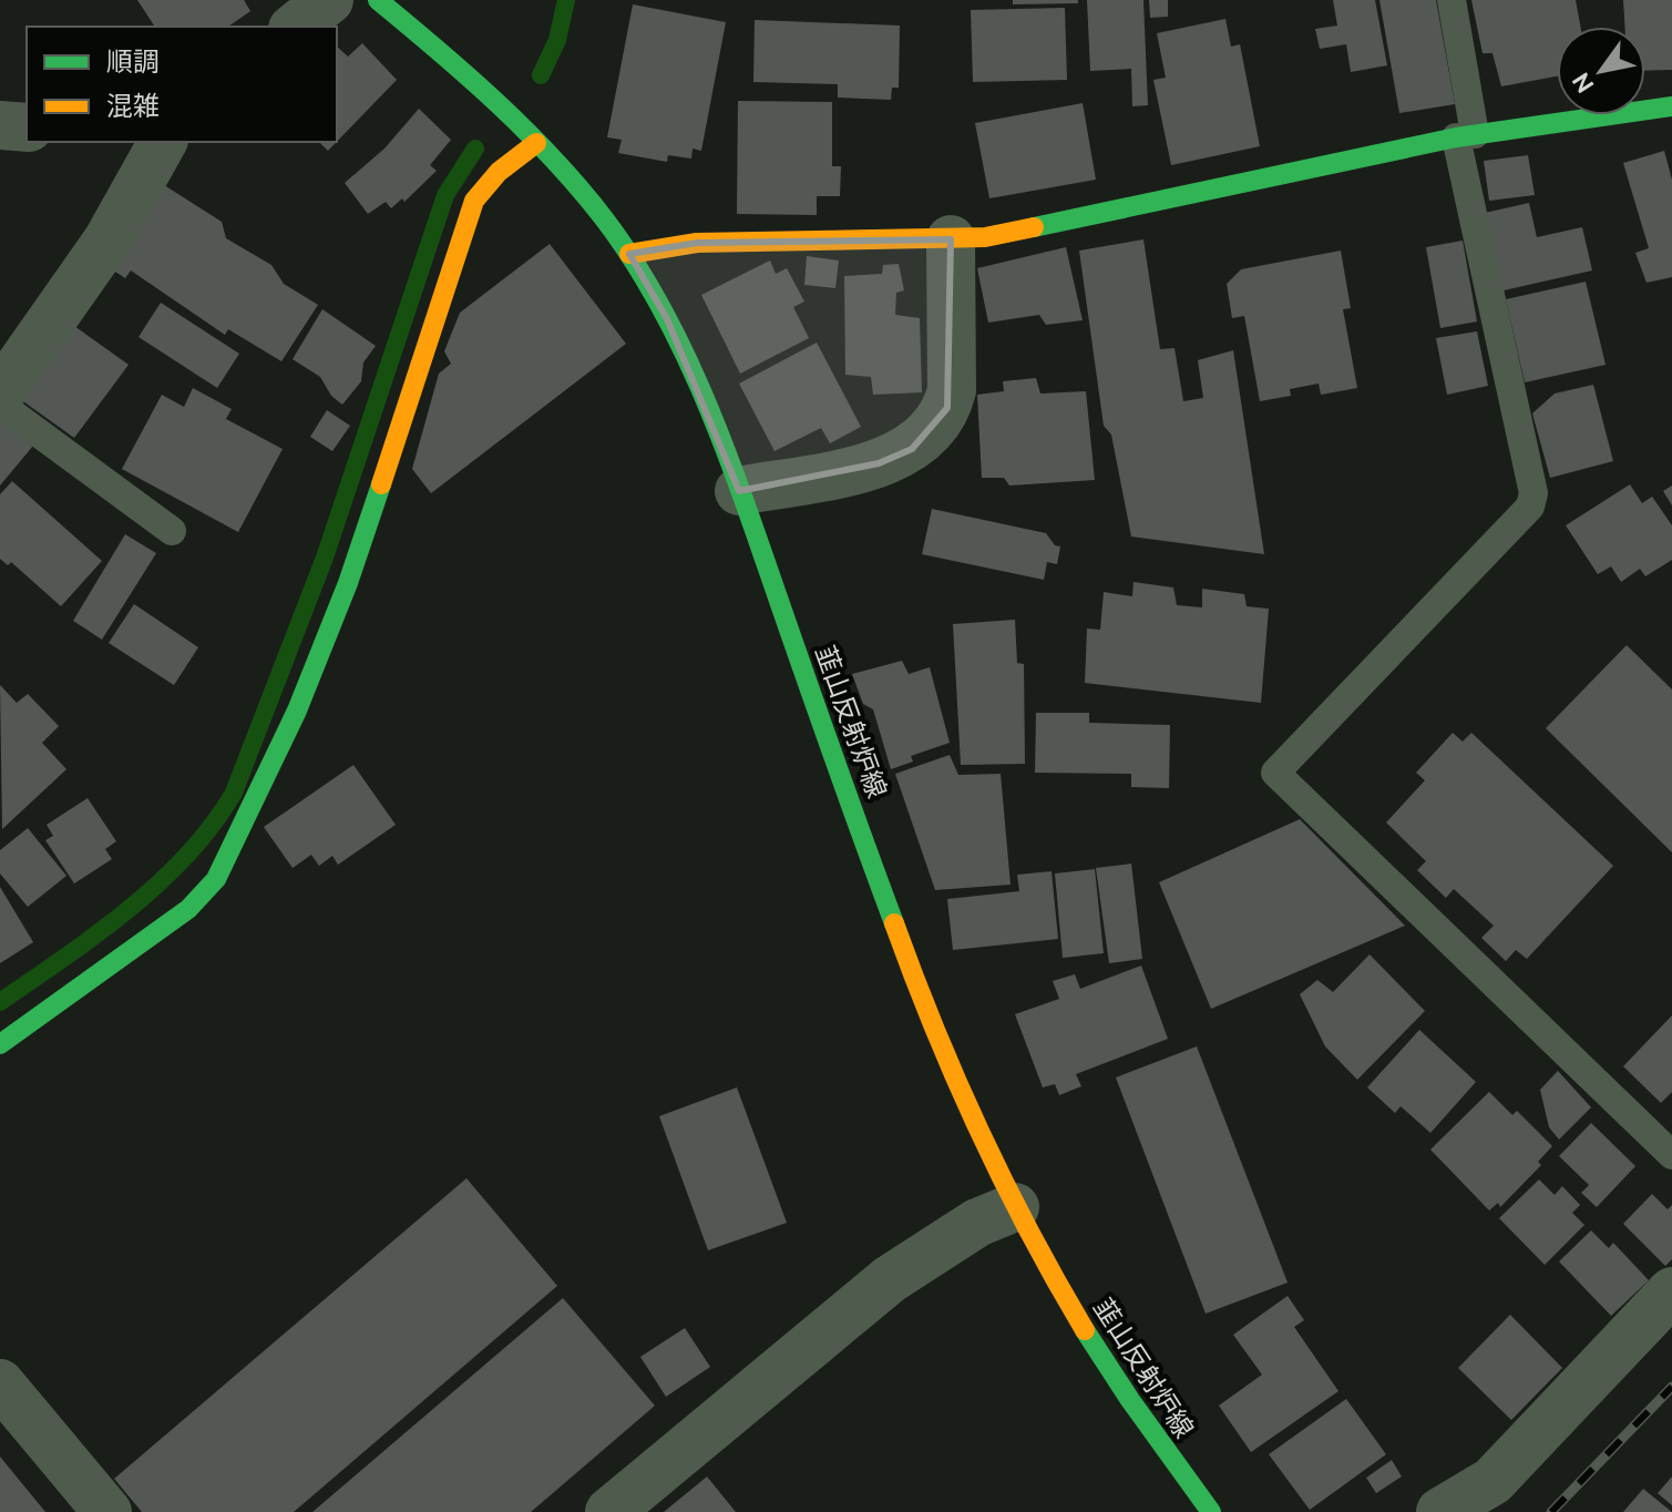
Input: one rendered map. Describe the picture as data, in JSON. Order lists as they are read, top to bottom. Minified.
{"streets":{"street":["韮山反射炉線"]},"legend":["順調","混雑"],"north":"bottom left"}
